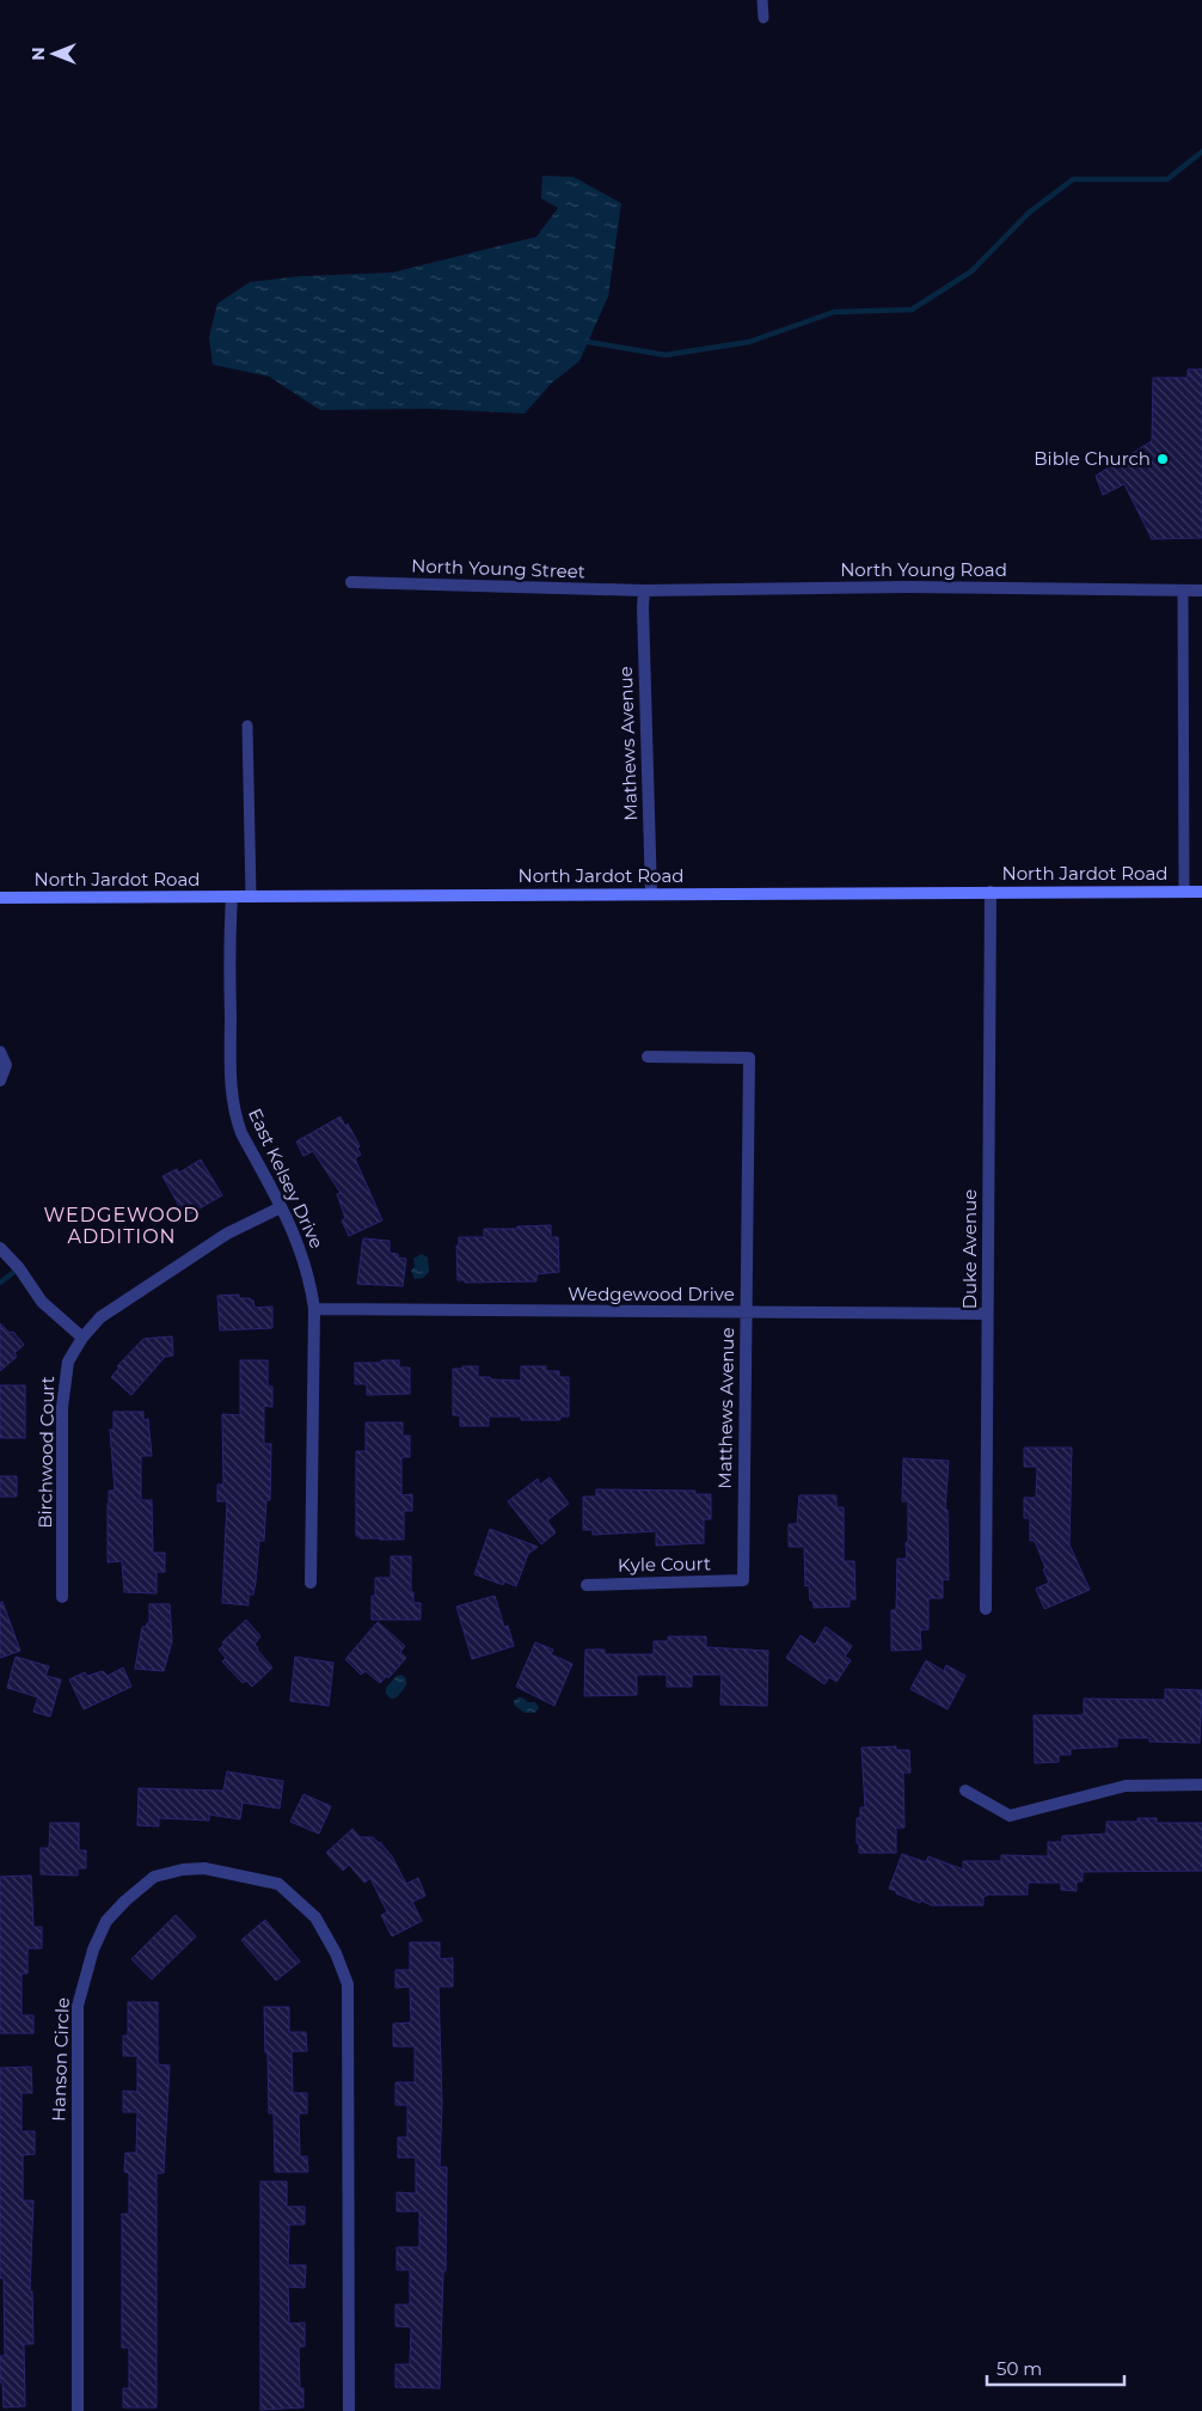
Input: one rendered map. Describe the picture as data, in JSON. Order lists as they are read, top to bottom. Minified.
{"streets":{"main road":["North Jardot Road"],"street":["North Young Street","North Young Road","Mathews Avenue","East Kelsey Drive","Duke Avenue","Wedgewood Drive","Matthews Avenue","Birchwood Court","Kyle Court","Hanson Circle"]},"crossings":[["North Young Street","North Young Road"],["North Young Street","Mathews Avenue"],["North Young Road","Mathews Avenue"],["Mathews Avenue","North Jardot Road"],["North Jardot Road","East Kelsey Drive"],["North Jardot Road","Duke Avenue"],["East Kelsey Drive","Wedgewood Drive"],["East Kelsey Drive","Birchwood Court"],["Duke Avenue","Wedgewood Drive"],["Wedgewood Drive","Matthews Avenue"],["Matthews Avenue","Kyle Court"]],"districts":["WEDGEWOOD ADDITION"],"places":["Bible Church"],"scale_bar":"50 m","north":"left"}
